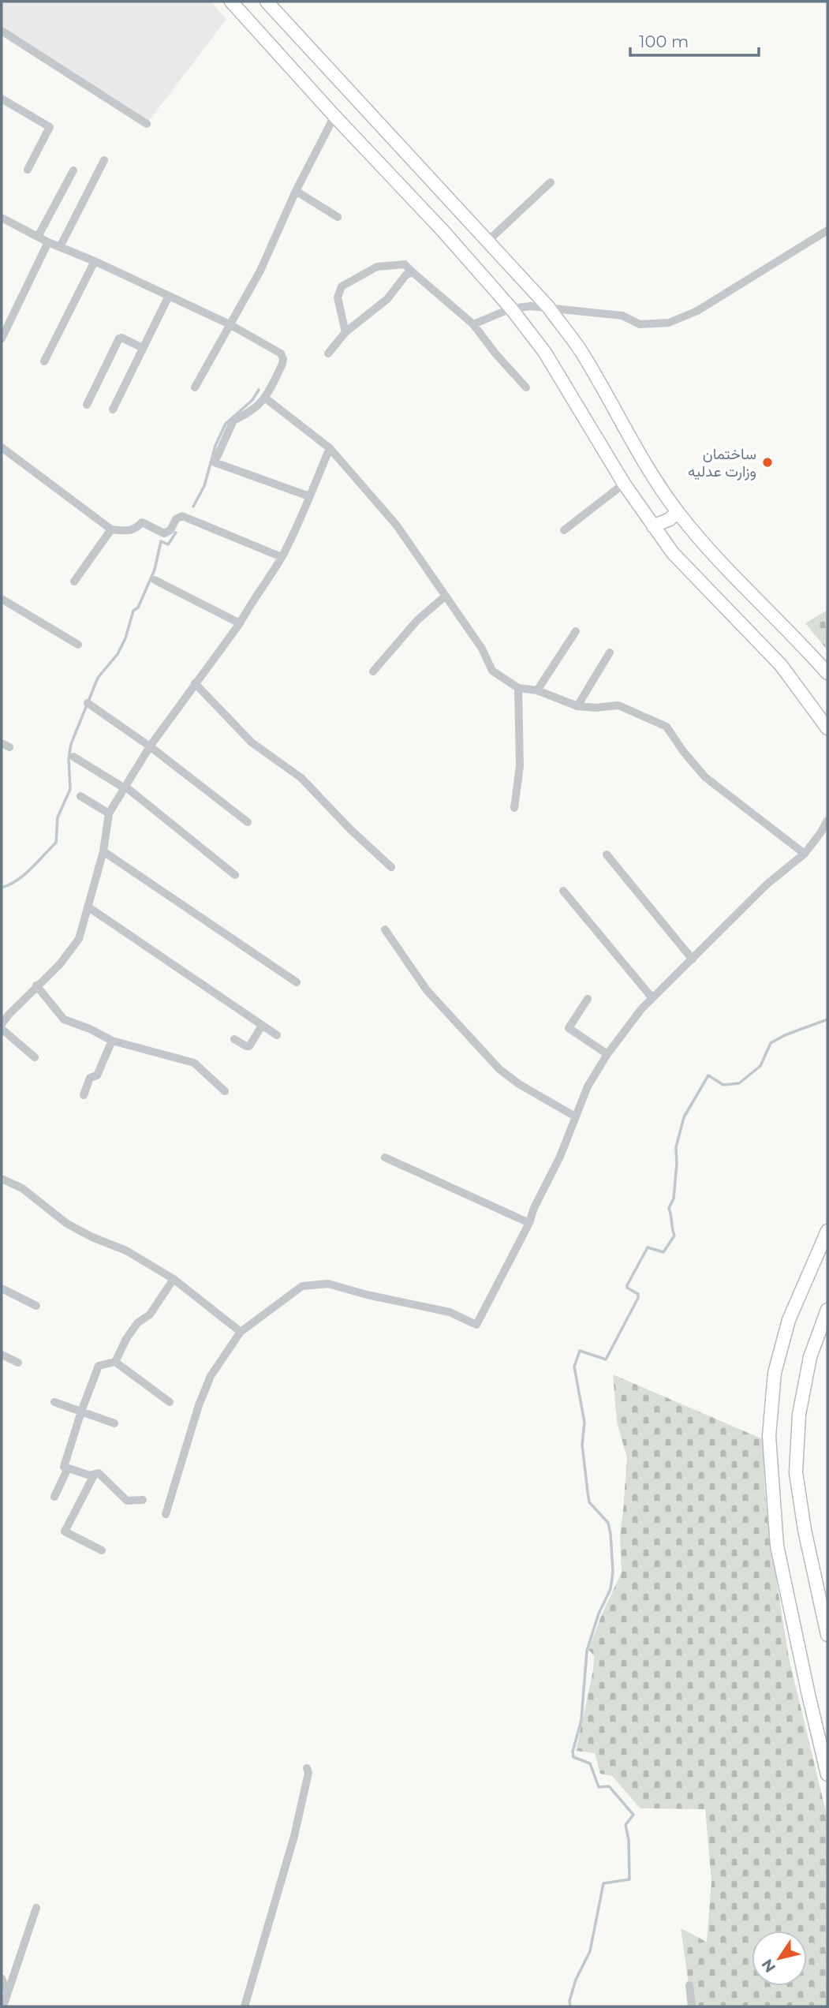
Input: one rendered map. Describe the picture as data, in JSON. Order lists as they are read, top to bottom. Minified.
{"places":["ساختمان وزارت عدلیه"],"scale_bar":"100 m","north":"bottom left"}
